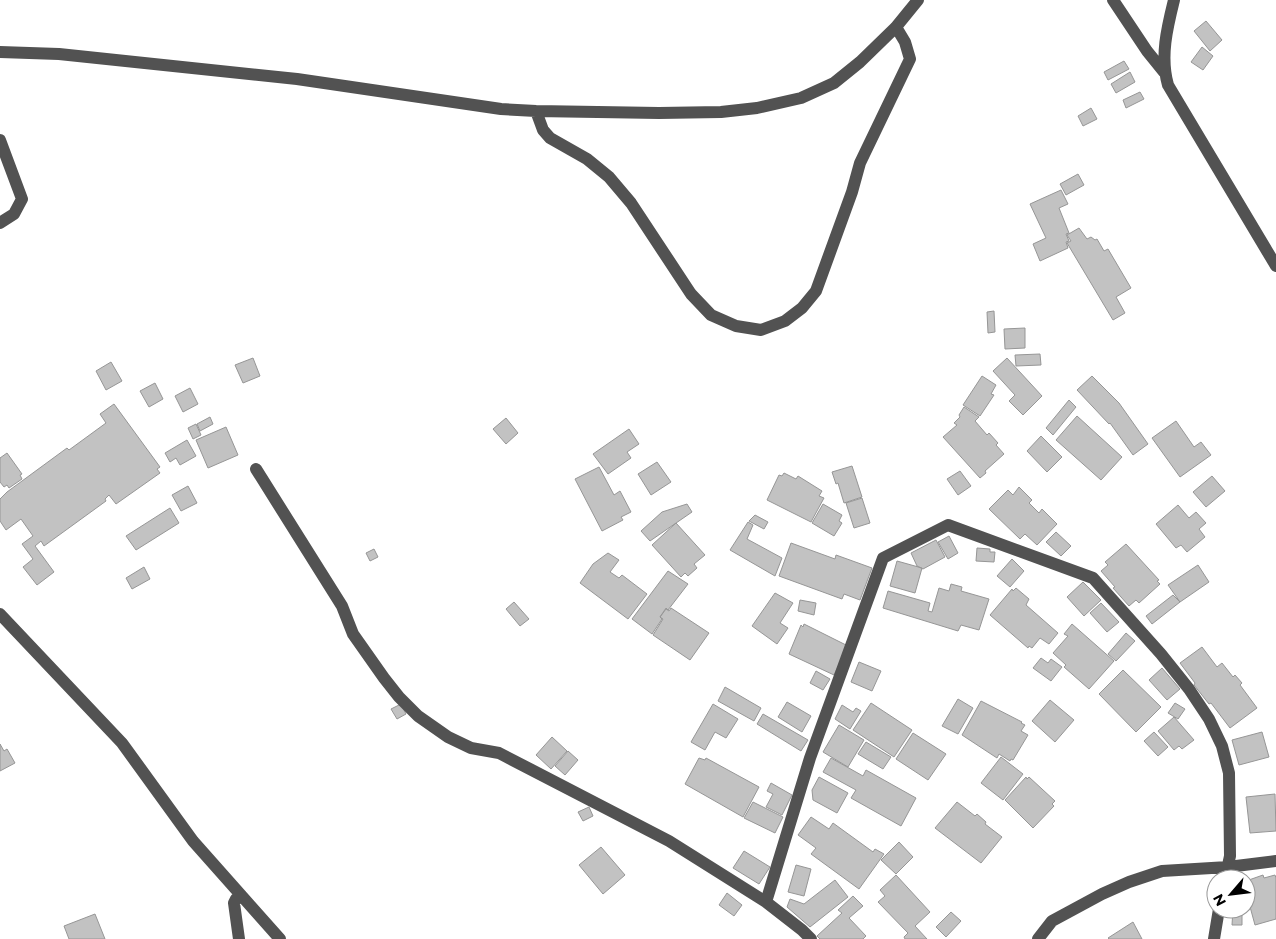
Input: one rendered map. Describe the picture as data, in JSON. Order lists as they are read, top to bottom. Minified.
{"north":"bottom left"}
